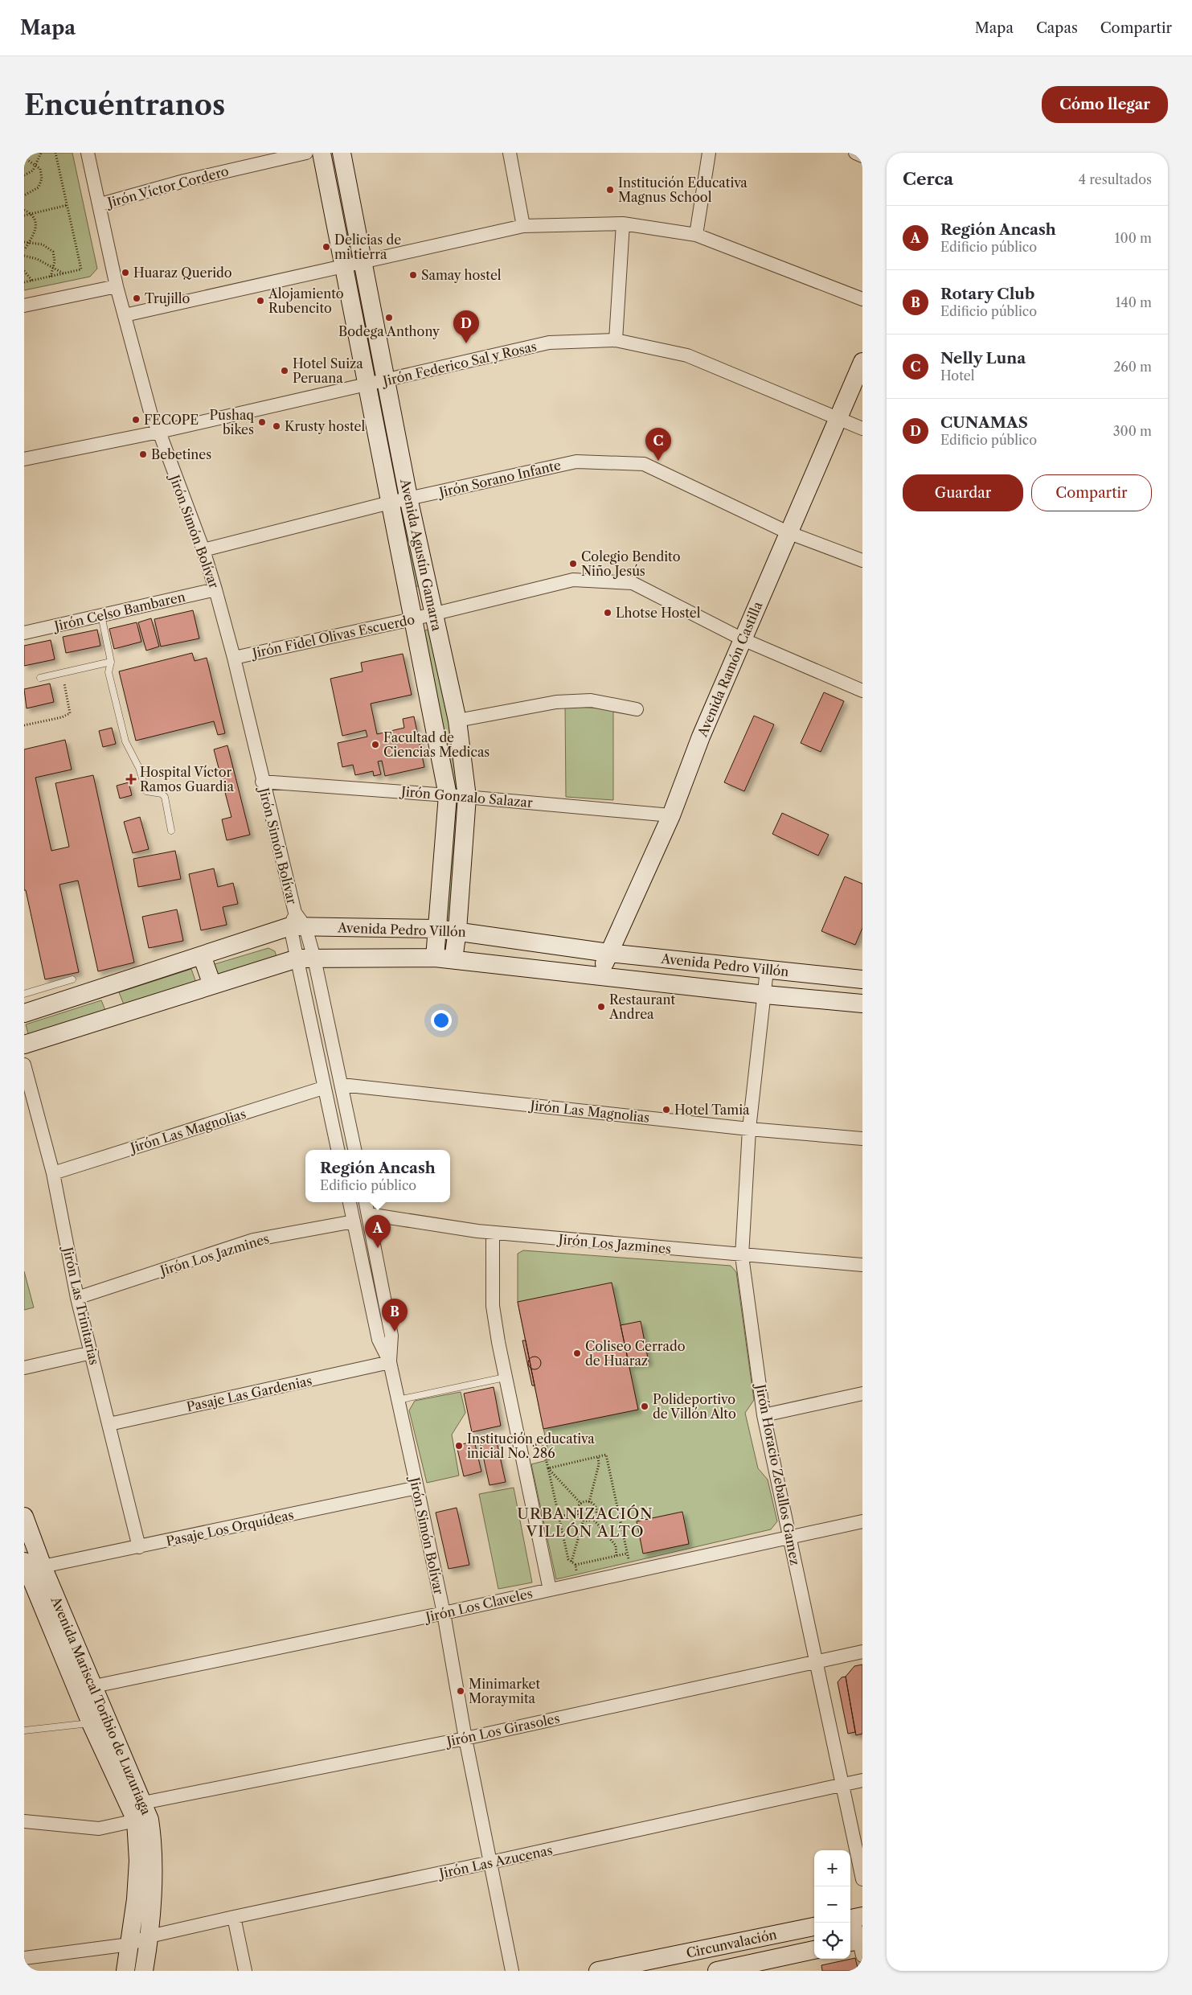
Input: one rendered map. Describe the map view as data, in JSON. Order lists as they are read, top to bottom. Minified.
{"streets":{"main road":["Avenida Agustín Gamarra","Avenida Ramón Castilla","Avenida Pedro Villón","Avenida Mariscal Toribio de Luzuriaga","Circunvalación"],"street":["Jirón Víctor Cordero","Jirón Federico Sal y Rosas","Jirón Sorano Infante","Jirón Simón Bolívar","Jirón Celso Bambaren","Jirón Fidel Olivas Escuerdo","Jirón Gonzalo Salazar","Jirón Las Magnolias","Jirón Los Jazmines","Jirón Las Trinitarias","Pasaje Las Gardenias","Jirón Horacio Zeballos Gamez","Pasaje Los Orquídeas","Jirón Los Claveles","Jirón Los Girasoles","Jirón Las Azucenas"]},"crossings":[["Jirón Víctor Cordero","Jirón Simón Bolívar"],["Jirón Federico Sal y Rosas","Jirón Simón Bolívar"],["Jirón Federico Sal y Rosas","Avenida Agustín Gamarra"],["Jirón Federico Sal y Rosas","Avenida Ramón Castilla"],["Jirón Sorano Infante","Jirón Simón Bolívar"],["Jirón Sorano Infante","Avenida Agustín Gamarra"],["Jirón Sorano Infante","Avenida Ramón Castilla"],["Jirón Simón Bolívar","Jirón Celso Bambaren"],["Jirón Simón Bolívar","Jirón Fidel Olivas Escuerdo"],["Jirón Simón Bolívar","Jirón Gonzalo Salazar"],["Jirón Simón Bolívar","Avenida Pedro Villón"],["Jirón Simón Bolívar","Jirón Las Magnolias"],["Jirón Simón Bolívar","Jirón Los Jazmines"],["Jirón Simón Bolívar","Pasaje Las Gardenias"],["Jirón Simón Bolívar","Pasaje Los Orquídeas"],["Jirón Simón Bolívar","Jirón Los Claveles"],["Jirón Simón Bolívar","Jirón Los Girasoles"],["Jirón Simón Bolívar","Jirón Las Azucenas"],["Avenida Agustín Gamarra","Jirón Fidel Olivas Escuerdo"],["Avenida Agustín Gamarra","Jirón Gonzalo Salazar"],["Avenida Agustín Gamarra","Avenida Pedro Villón"],["Jirón Fidel Olivas Escuerdo","Avenida Ramón Castilla"],["Avenida Ramón Castilla","Jirón Gonzalo Salazar"],["Avenida Ramón Castilla","Avenida Pedro Villón"],["Avenida Pedro Villón","Jirón Horacio Zeballos Gamez"],["Jirón Las Magnolias","Jirón Las Trinitarias"],["Jirón Las Magnolias","Jirón Horacio Zeballos Gamez"],["Jirón Los Jazmines","Jirón Las Trinitarias"],["Jirón Los Jazmines","Jirón Horacio Zeballos Gamez"],["Jirón Las Trinitarias","Pasaje Las Gardenias"],["Jirón Las Trinitarias","Pasaje Los Orquídeas"],["Jirón Horacio Zeballos Gamez","Jirón Los Claveles"],["Jirón Horacio Zeballos Gamez","Jirón Los Girasoles"],["Jirón Horacio Zeballos Gamez","Jirón Las Azucenas"],["Pasaje Los Orquídeas","Avenida Mariscal Toribio de Luzuriaga"],["Jirón Los Claveles","Avenida Mariscal Toribio de Luzuriaga"],["Avenida Mariscal Toribio de Luzuriaga","Jirón Los Girasoles"],["Avenida Mariscal Toribio de Luzuriaga","Jirón Las Azucenas"]],"districts":["URBANIZACIÓN VILLÓN ALTO"],"places":{"other":["Institución Educativa Magnus School","Delicias de mi tierra","Huaraz Querido","Samay hostel","Trujillo","Alojamiento Rubencito","Bodega Anthony","Hotel Suiza Peruana","FECOPE","Pushaq bikes","Krusty hostel","Bebetines","Colegio Bendito Niño Jesús","Lhotse Hostel","Facultad de Ciencias Medicas","Restaurant Andrea","Hotel Tamia","Coliseo Cerrado de Huaraz","Polideportivo de Villón Alto","Institución educativa inicial No. 286","Minimarket Moraymita"],"health":["Hospital Víctor Ramos Guardia"]},"page":{"header":"Mapa","nav":["Mapa","Capas","Compartir"],"buttons":["Cómo llegar",["Guardar","Compartir"]],"title":"Encuéntranos","heading":["Cerca","4 resultados"],"list":[{"mark":"A","name":"Región Ancash","note":"Edificio público","value":"100 m"},{"mark":"B","name":"Rotary Club","note":"Edificio público","value":"140 m"},{"mark":"C","name":"Nelly Luna","note":"Hotel","value":"260 m"},{"mark":"D","name":"CUNAMAS","note":"Edificio público","value":"300 m"}],"pins":["D","C","A","B"],"popup":["Región Ancash","Edificio público"],"map_buttons":["+","−"]}}
